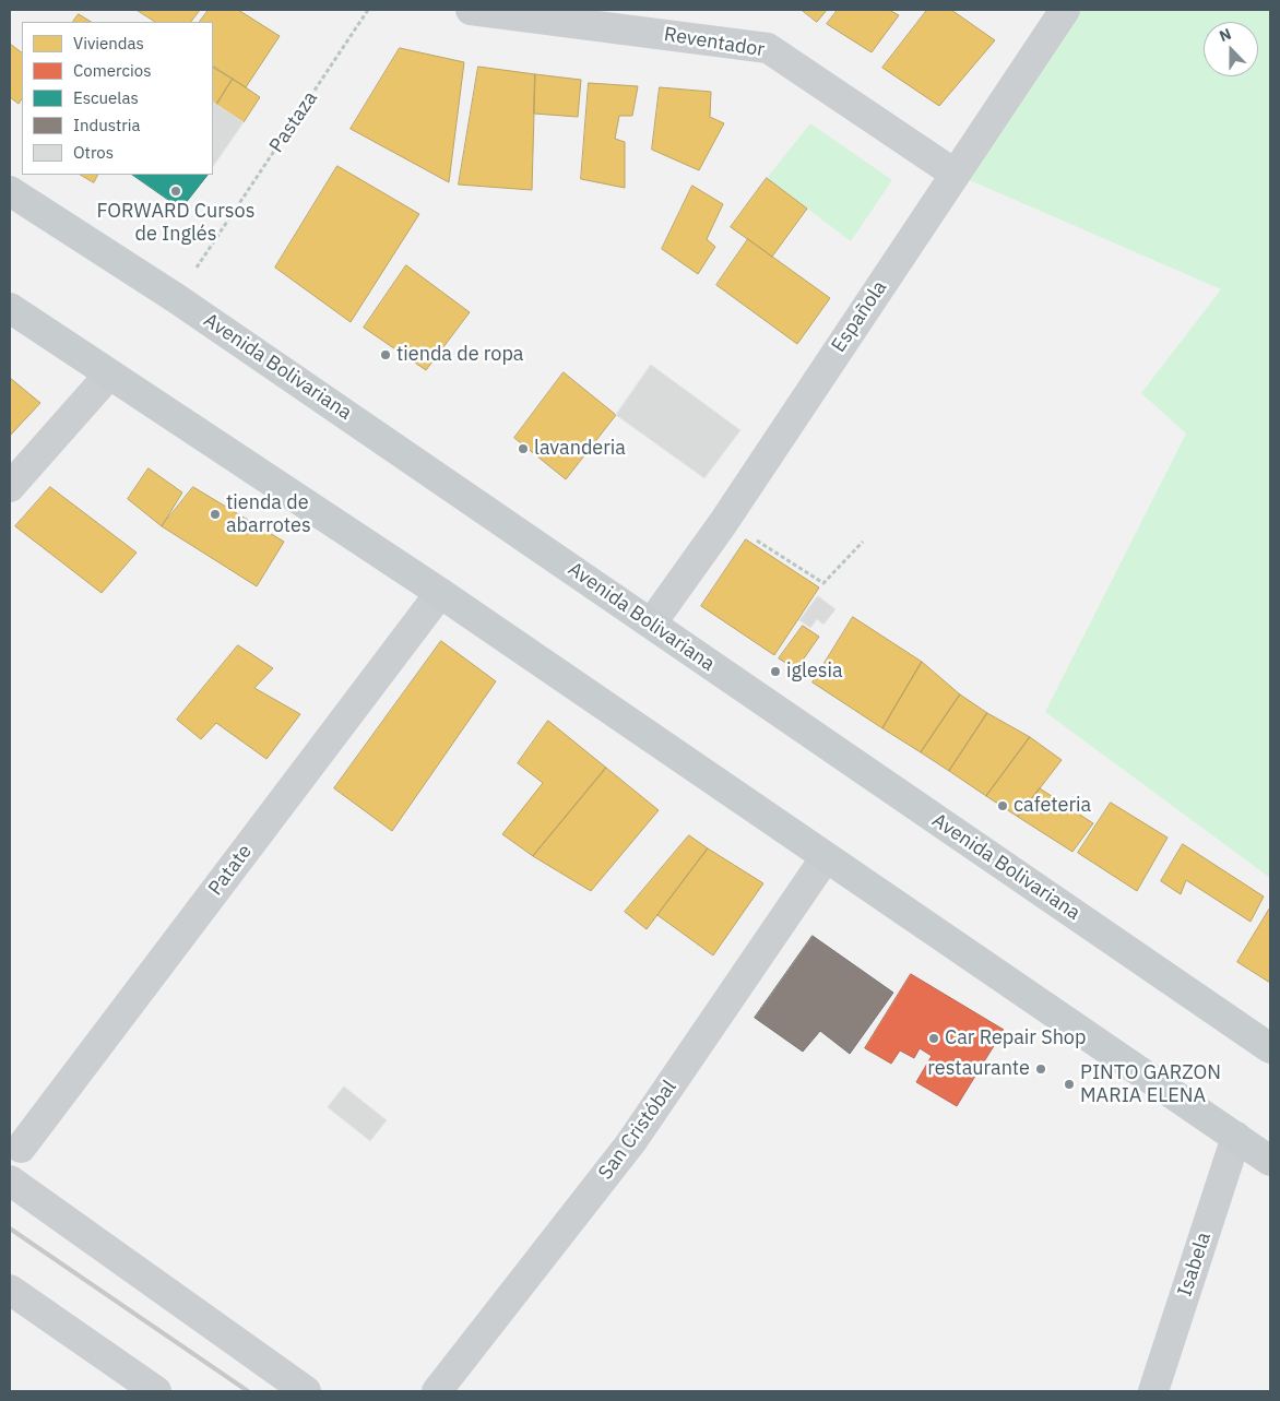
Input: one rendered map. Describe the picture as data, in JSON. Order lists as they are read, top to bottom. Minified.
{"streets":{"main road":["Avenida Bolivariana"],"street":["Reventador","Española","Patate","San Cristóbal","Isabela"],"path":["Pastaza"]},"crossings":[["Reventador","Española"],["Española","Avenida Bolivariana"]],"places":["FORWARD Cursos de Inglés","tienda de ropa","lavanderia","tienda de abarrotes","iglesia","cafeteria","Car Repair Shop","restaurante","PINTO GARZON MARIA ELENA"],"legend":["Viviendas","Comercios","Escuelas","Industria","Otros"],"north":"top"}
